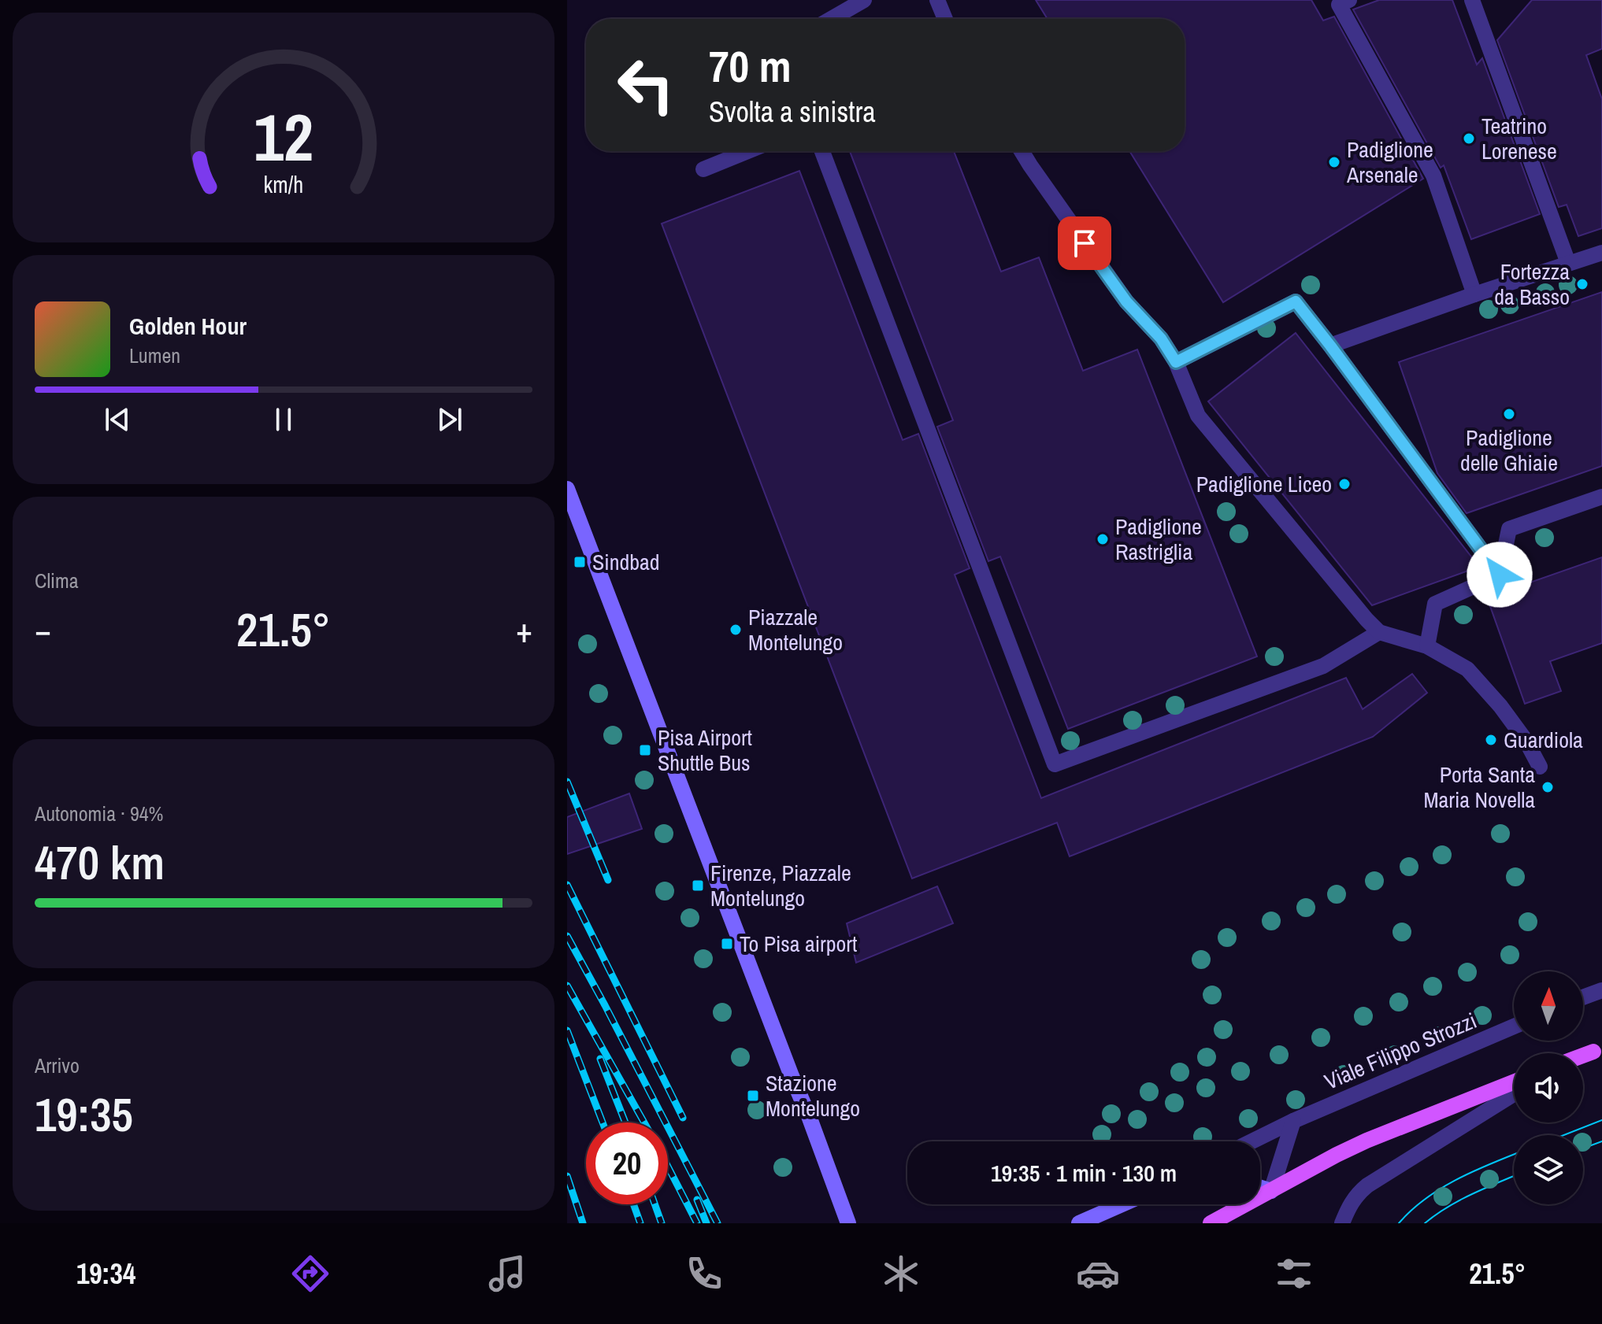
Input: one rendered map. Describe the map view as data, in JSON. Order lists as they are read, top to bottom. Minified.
{"streets":{"street":["Viale Filippo Strozzi"]},"places":{"other":["Teatrino Lorenese","Padiglione Arsenale","Fortezza da Basso","Padiglione delle Ghiaie","Padiglione Liceo","Padiglione Rastriglia","Piazzale Montelungo","Guardiola","Porta Santa Maria Novella"],"transit":["Sindbad","Pisa Airport Shuttle Bus","Firenze, Piazzale Montelungo","To Pisa airport","Stazione Montelungo"]},"north":"top","page":{"turn":["70 m","Svolta a sinistra"],"song":["Golden Hour","Lumen"],"tile":["Clima",["Autonomia · 94%","470 km"],["Arrivo","19:35"]],"heat":["−","21.5°","+"],"limit":"20","trip":"19:35 · 1 min · 130 m","tabs":["19:34","21.5°"],"gauge":["12","km/h"]}}
